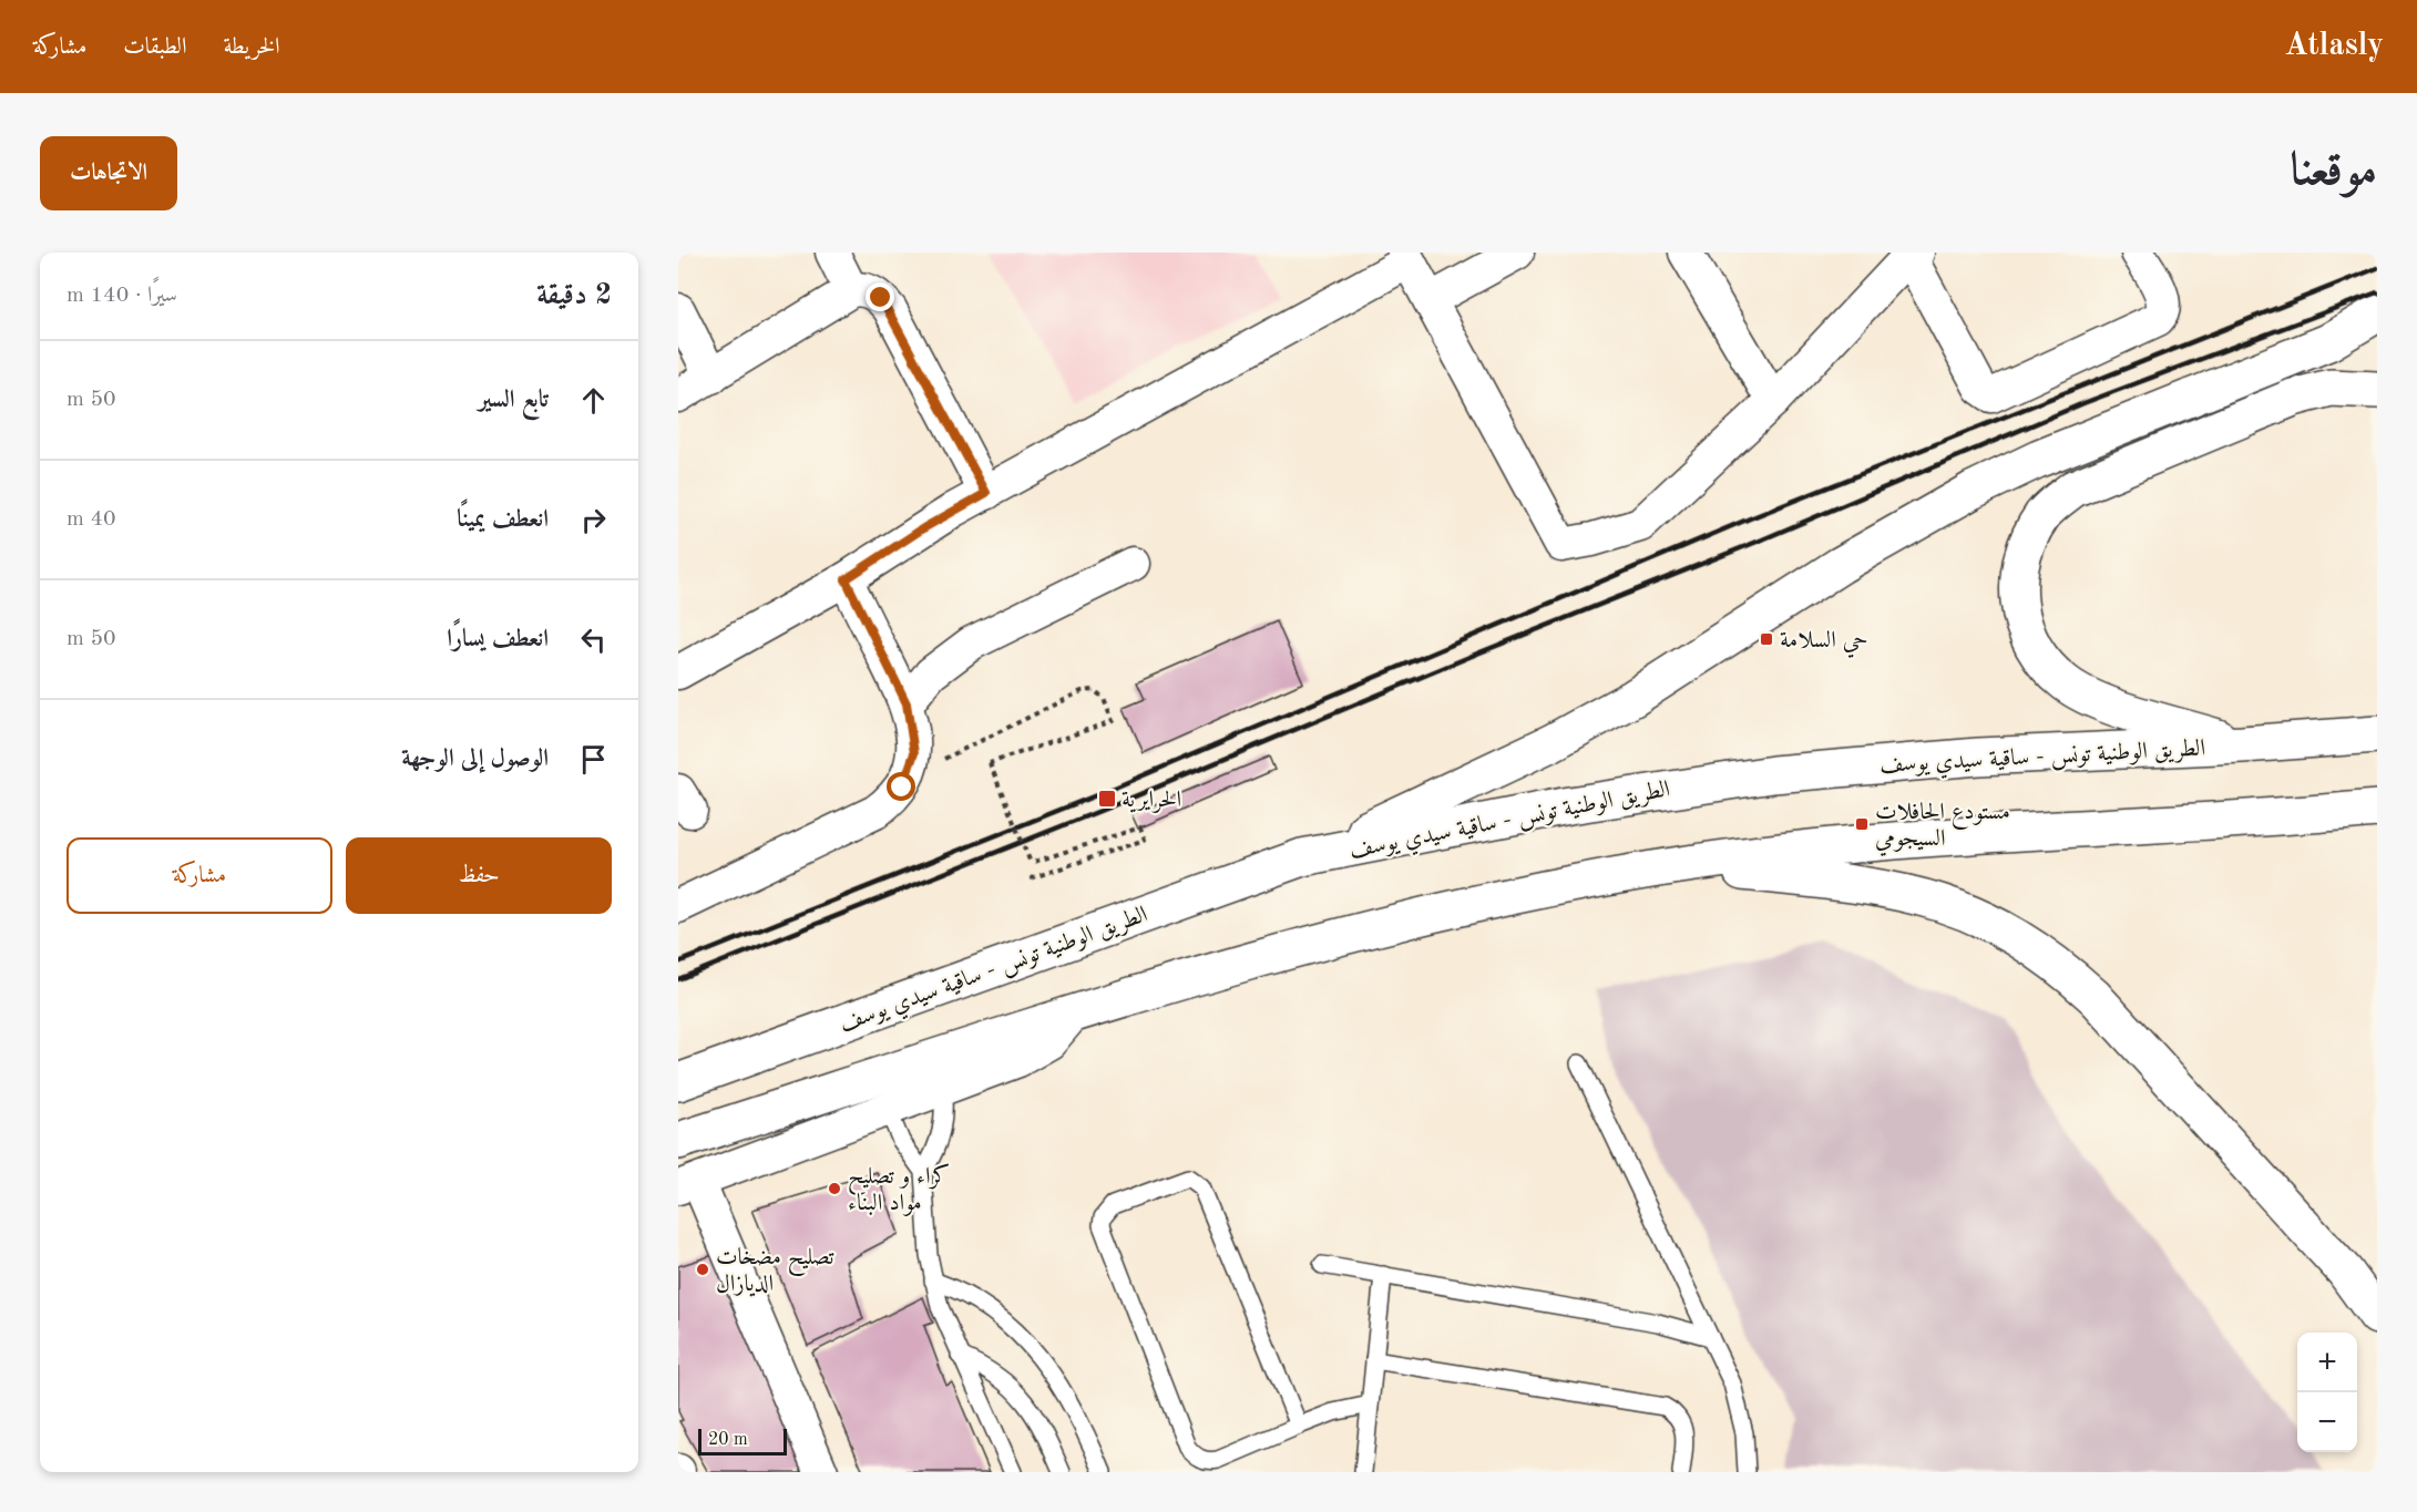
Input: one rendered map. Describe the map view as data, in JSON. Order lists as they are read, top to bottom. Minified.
{"streets":{"highway":["الطريق الوطنية تونس - ساقية سيدي يوسف"]},"places":{"transit":["حي السلامة","الحرايرية","مستودع الحافلات السيجومي"],"other":["كراء و تصليح مواد البناء","تصليح مضخات الديازال"]},"scale_bar":"20 m","page":{"header":"Atlasly","nav":["الخريطة","الطبقات","مشاركة"],"title":"موقعنا","buttons":["الاتجاهات",["حفظ","مشاركة"]],"heading":["2 دقيقة","سيرًا · 140 m"],"list":[["تابع السير","50 m"],["انعطف يمينًا","40 m"],["انعطف يسارًا","50 m"],"الوصول إلى الوجهة"],"map_buttons":["+","−"],"scale":"20 m"}}
